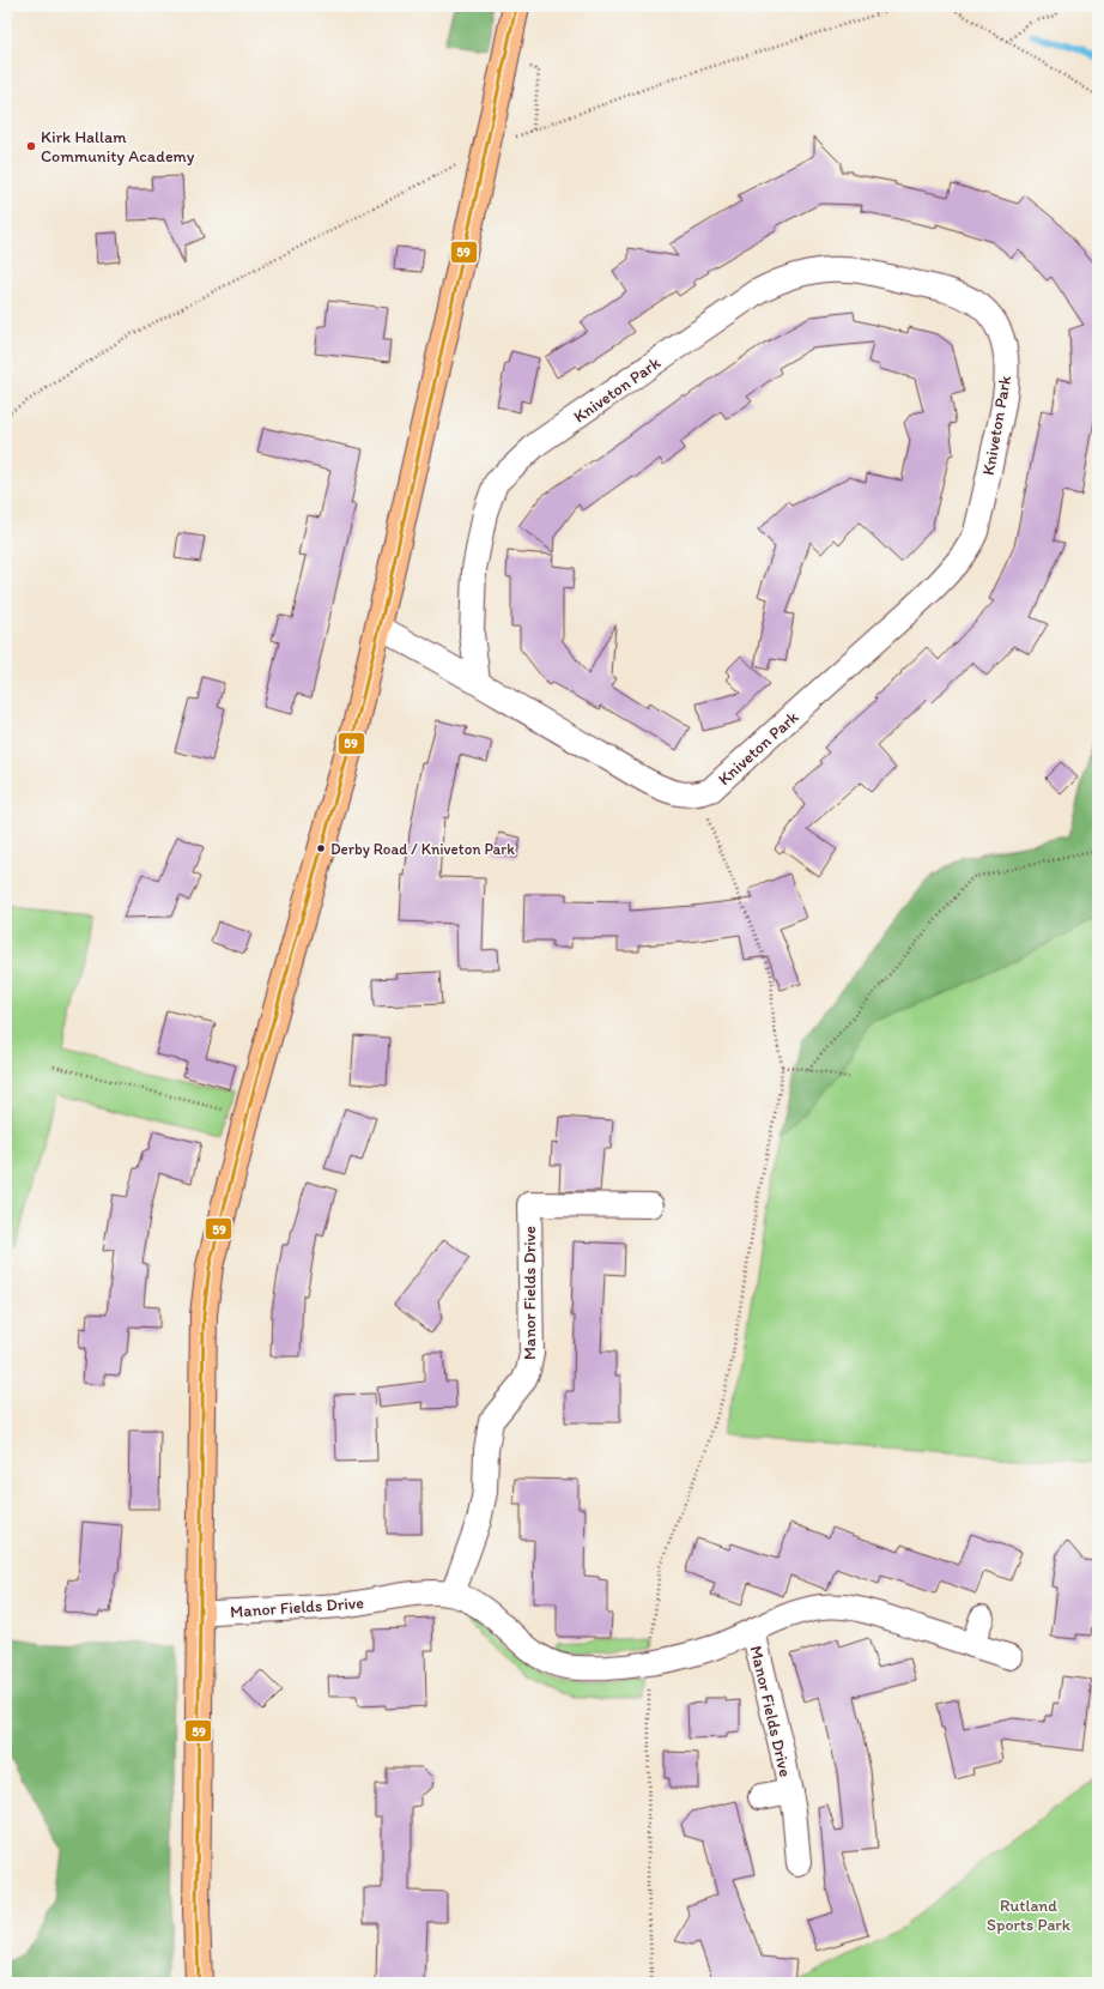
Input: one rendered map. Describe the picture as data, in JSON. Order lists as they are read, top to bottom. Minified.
{"streets":{"street":["Kniveton Park","Manor Fields Drive"]},"parks":["Rutland Sports Park"],"places":["Kirk Hallam Community Academy","Derby Road / Kniveton Park"],"lines":["transit line 59"]}
